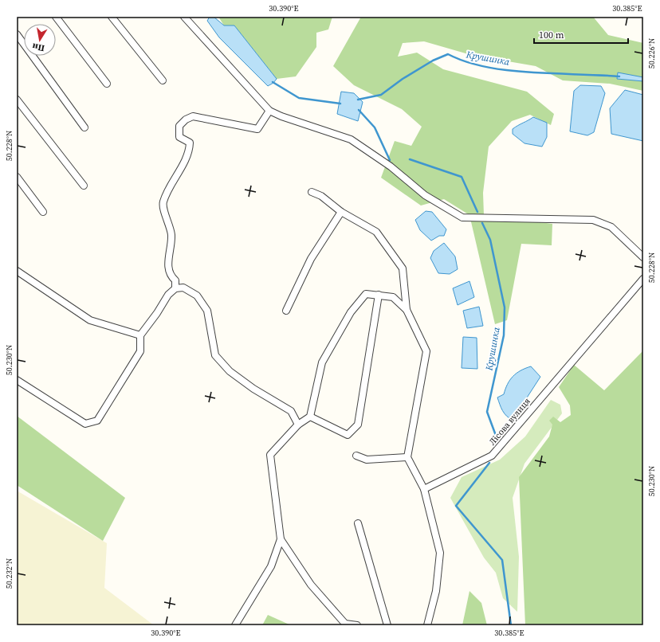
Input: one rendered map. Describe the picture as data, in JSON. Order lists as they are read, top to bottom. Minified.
{"streets":{"street":["Лісова вулиця"]},"water":["Крушинка"],"scale_bar":"100 m","north":"bottom","coordinates":["30.390°E","30.385°E","50.226°N","50.228°N","50.230°N","50.232°N"]}
